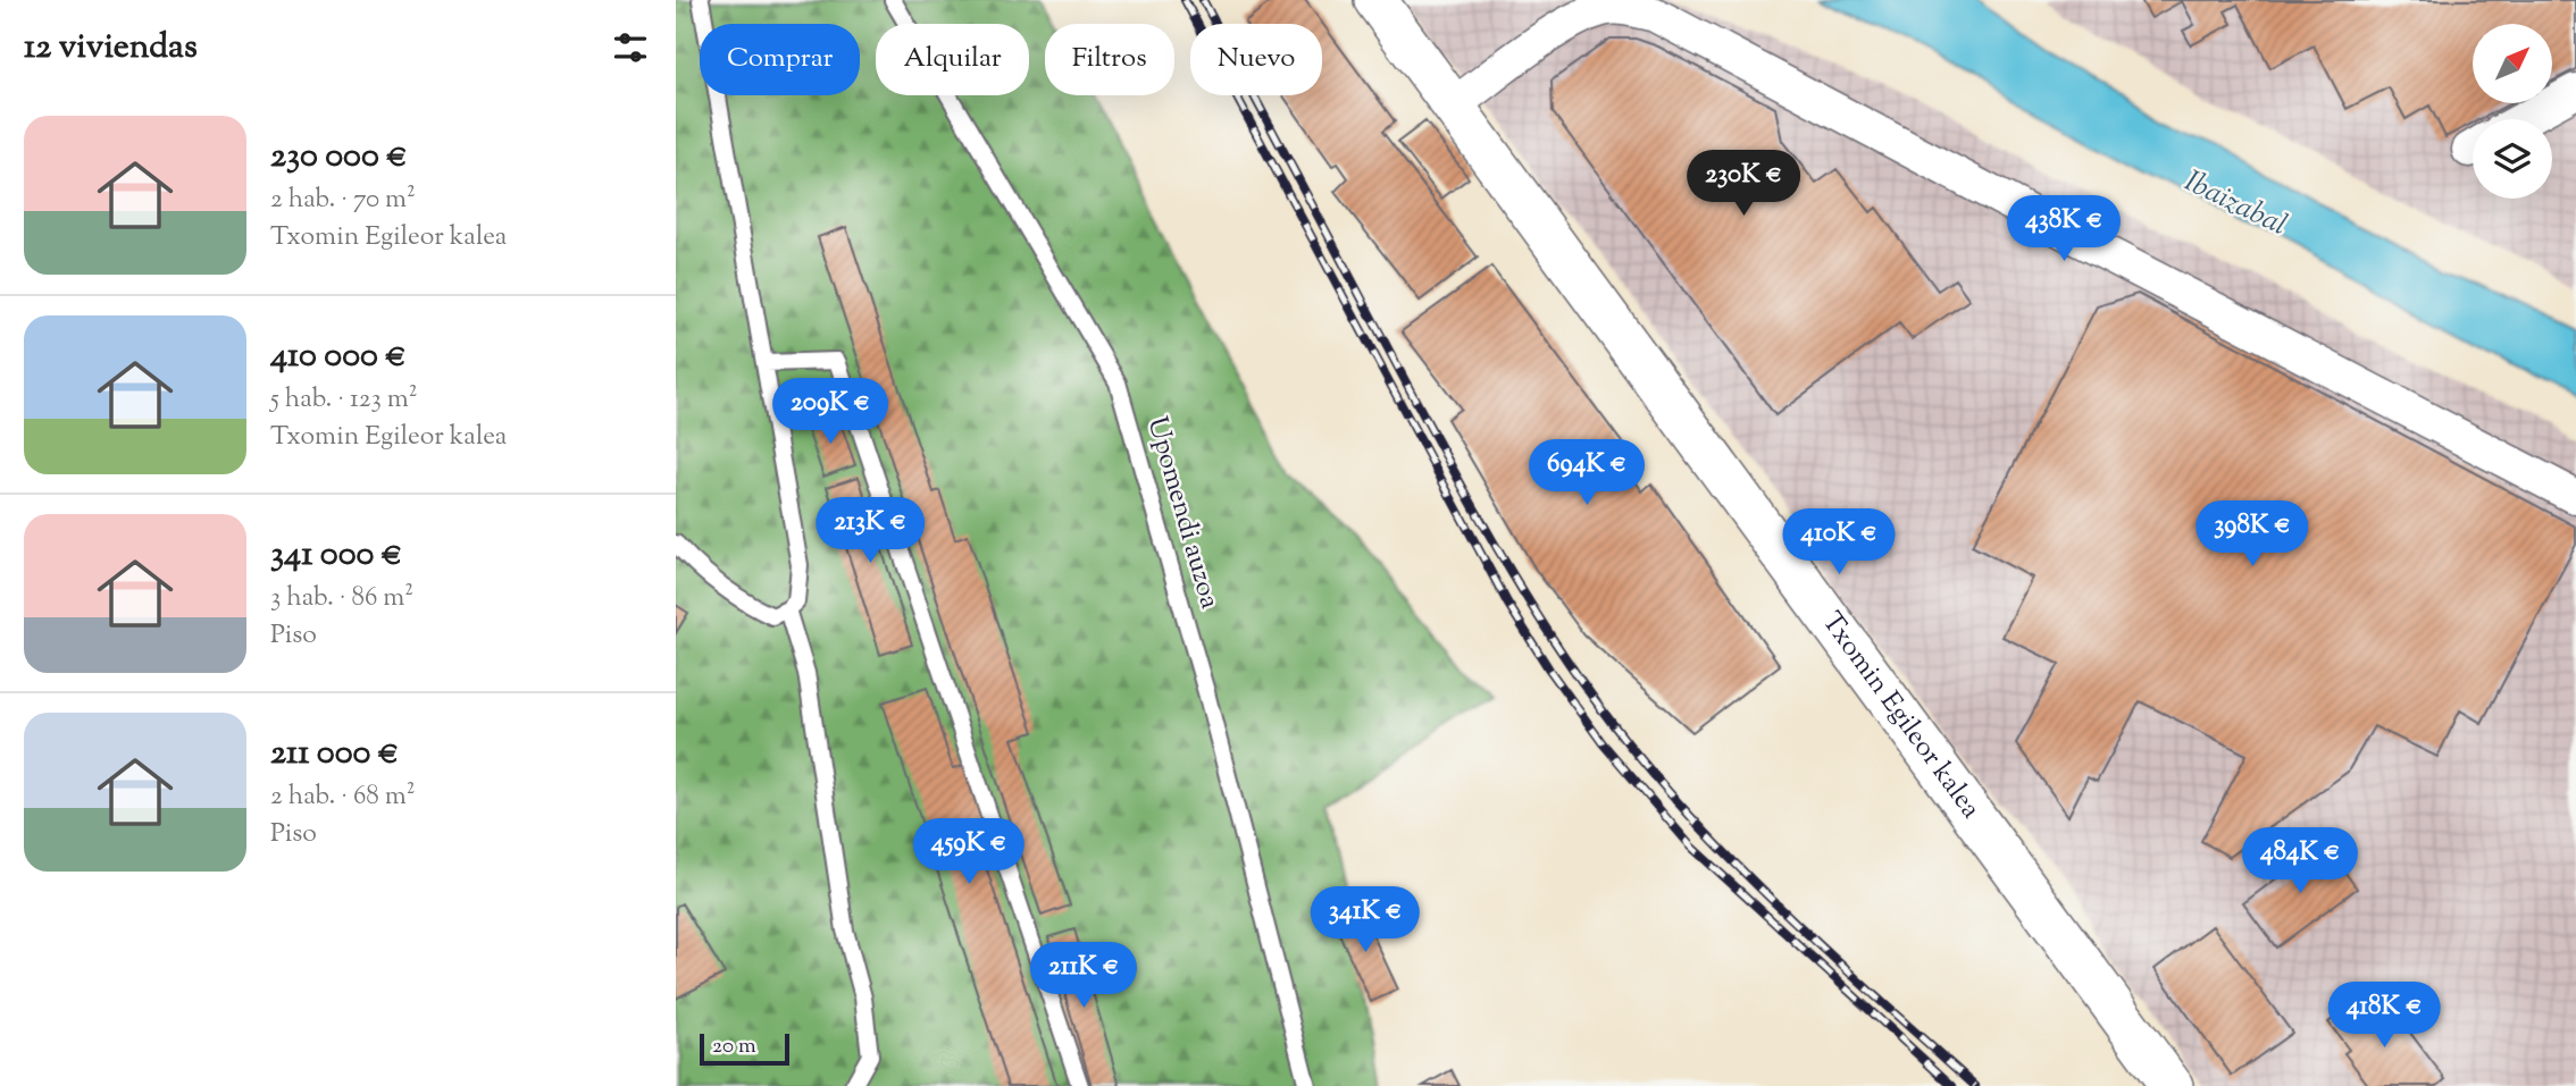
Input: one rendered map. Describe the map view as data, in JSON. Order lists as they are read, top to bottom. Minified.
{"streets":{"street":["Txomin Egileor kalea"],"lane":["Upomendi auzoa"]},"water":["Ibaizabal"],"scale_bar":"20 m","north":"top right","page":{"heading":"12 viviendas","chip":["Comprar","Alquilar","Filtros","Nuevo"],"list":[{"name":"230 000 €","note":"2 hab. · 70 m² · Txomin Egileor kalea"},{"name":"410 000 €","note":"5 hab. · 123 m² · Txomin Egileor kalea"},{"name":"341 000 €","note":"3 hab. · 86 m² · Piso"},{"name":"211 000 €","note":"2 hab. · 68 m² · Piso"}],"price":["230K €","438K €","209K €","694K €","213K €","398K €","410K €","459K €","484K €","341K €","211K €","418K €"],"scale":"20 m"}}
